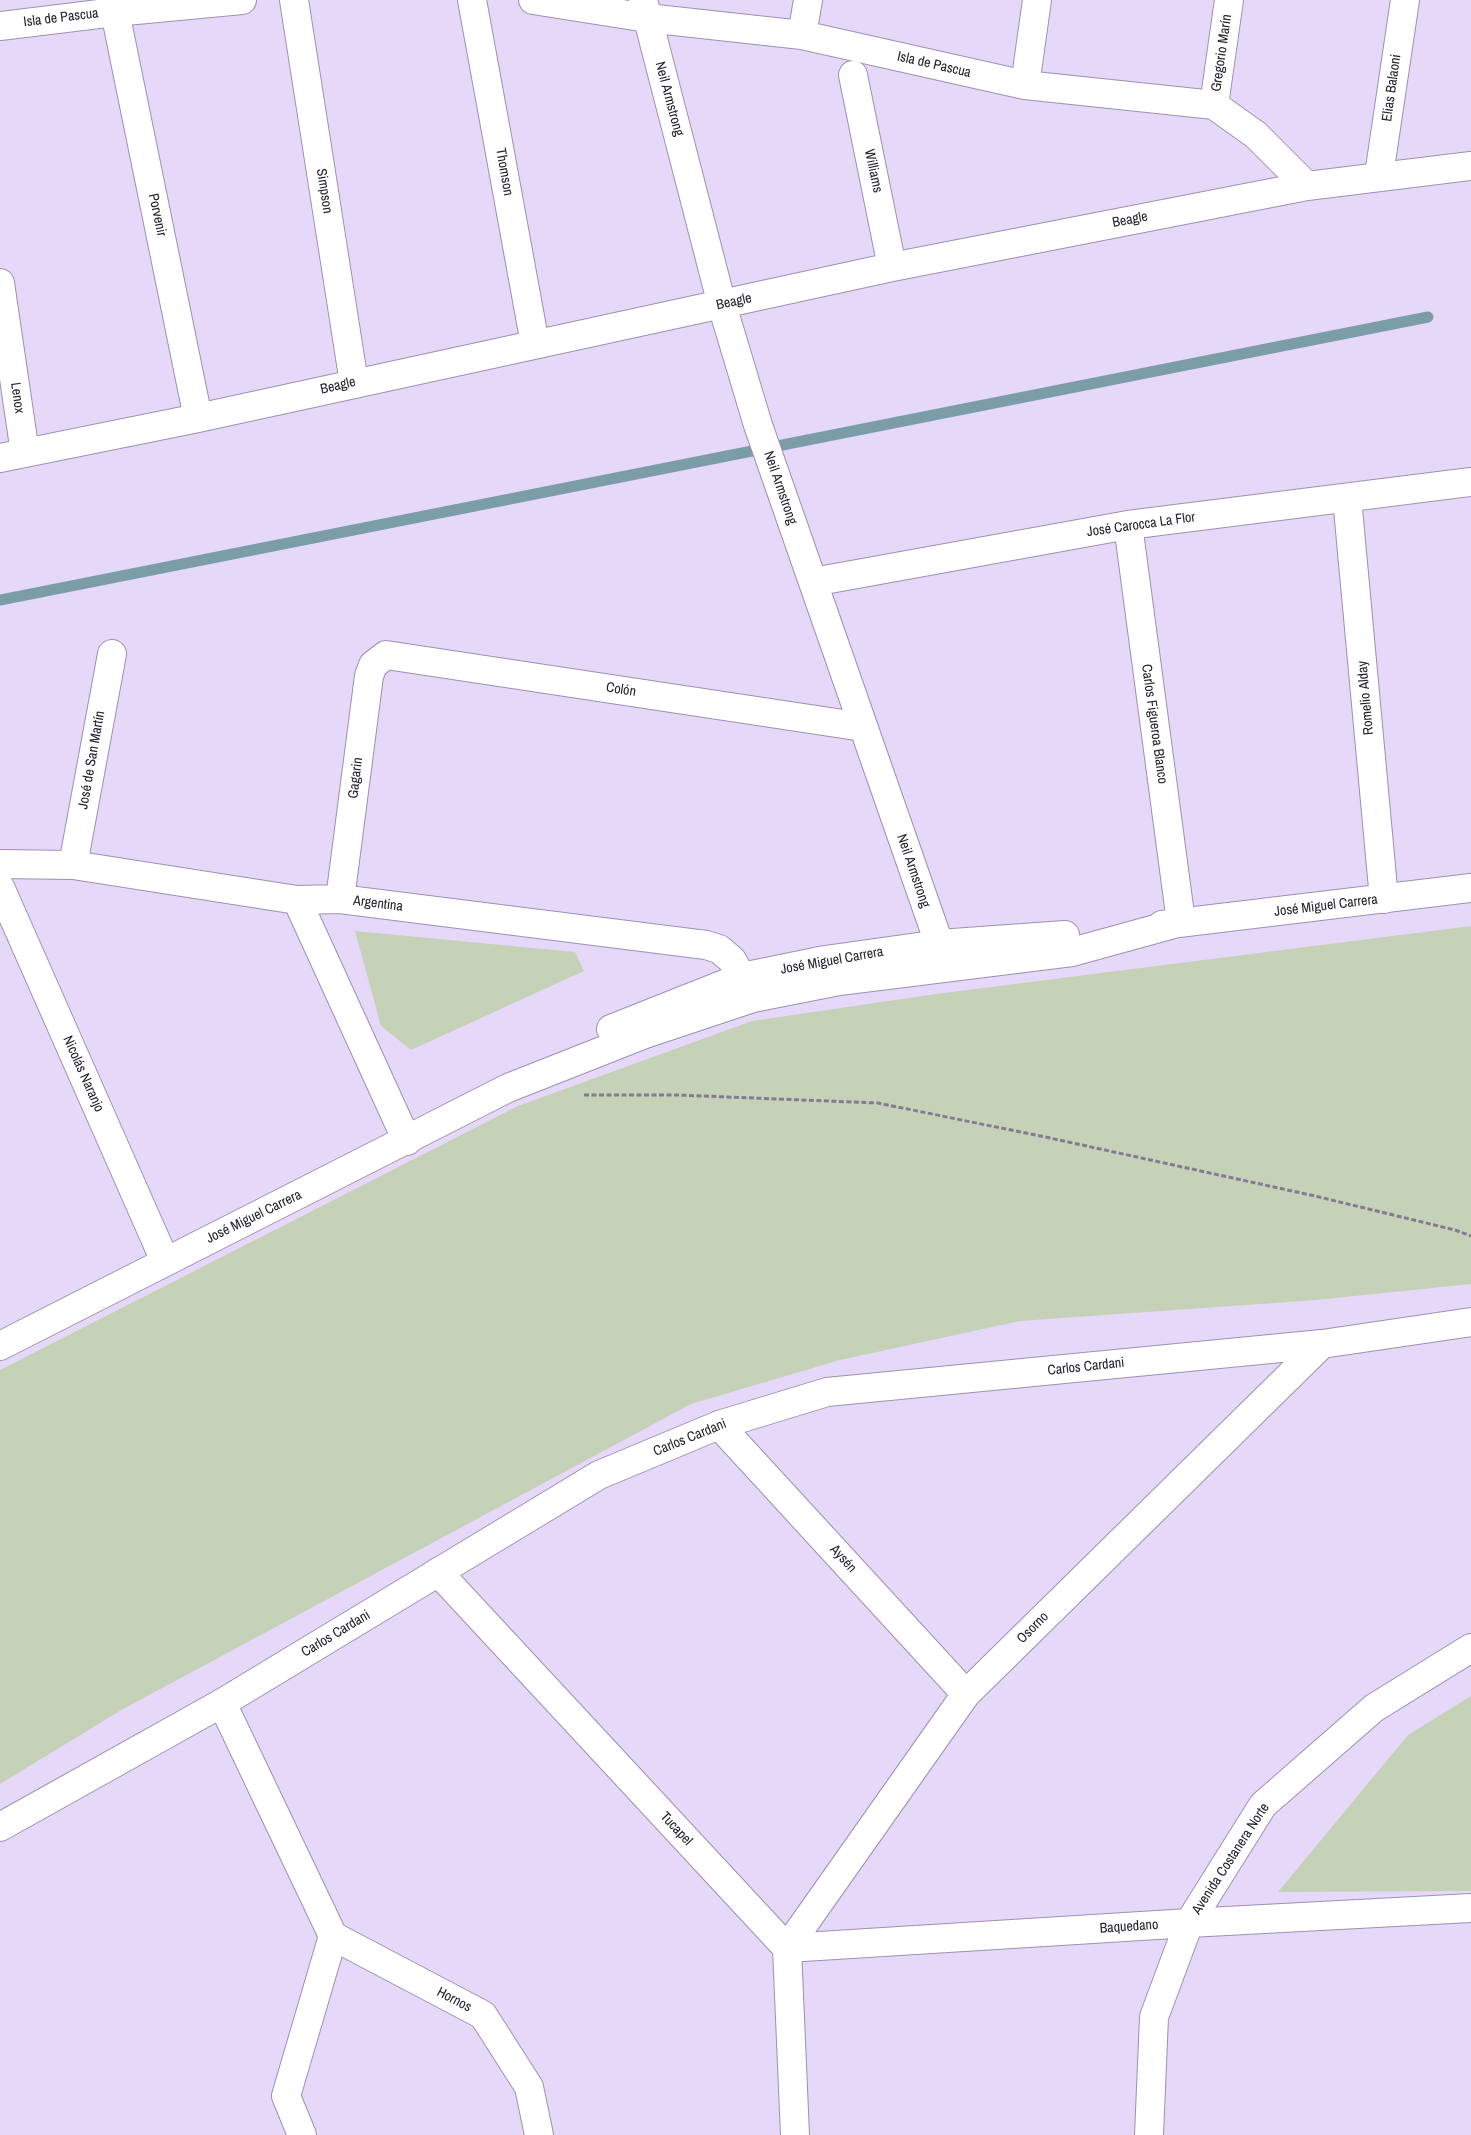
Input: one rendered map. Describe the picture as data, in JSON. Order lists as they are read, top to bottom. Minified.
{"streets":{"street":["Isla de Pascua","Gregorio Marín","Elias Balaoni","Neil Armstrong","Williams","Thomson","Simpson","Porvenir","Beagle","Lenox","José Carocca La Flor","Colón","Romelio Alday","Carlos Figueroa Blanco","José de San Martín","Gagarin","Argentina","José Miguel Carrera","Nicolás Naranjo","Carlos Cardani","Aysén","Osorno","Tucapel","Avenida Costanera Norte","Baquedano","Hornos"]},"crossings":[["Isla de Pascua","Gregorio Marín"],["Isla de Pascua","Neil Armstrong"],["Isla de Pascua","Porvenir"],["Isla de Pascua","Beagle"],["Elias Balaoni","Beagle"],["Neil Armstrong","Beagle"],["Neil Armstrong","José Carocca La Flor"],["Neil Armstrong","Colón"],["Neil Armstrong","José Miguel Carrera"],["Williams","Beagle"],["Thomson","Beagle"],["Simpson","Beagle"],["Porvenir","Beagle"],["Beagle","Lenox"],["José Carocca La Flor","Romelio Alday"],["José Carocca La Flor","Carlos Figueroa Blanco"],["Colón","Gagarin"],["Romelio Alday","José Miguel Carrera"],["Carlos Figueroa Blanco","José Miguel Carrera"],["José de San Martín","Argentina"],["Gagarin","Argentina"],["Argentina","José Miguel Carrera"],["José Miguel Carrera","Nicolás Naranjo"],["Carlos Cardani","Aysén"],["Carlos Cardani","Osorno"],["Carlos Cardani","Tucapel"],["Aysén","Osorno"],["Osorno","Tucapel"],["Osorno","Baquedano"],["Tucapel","Baquedano"],["Avenida Costanera Norte","Baquedano"]]}
